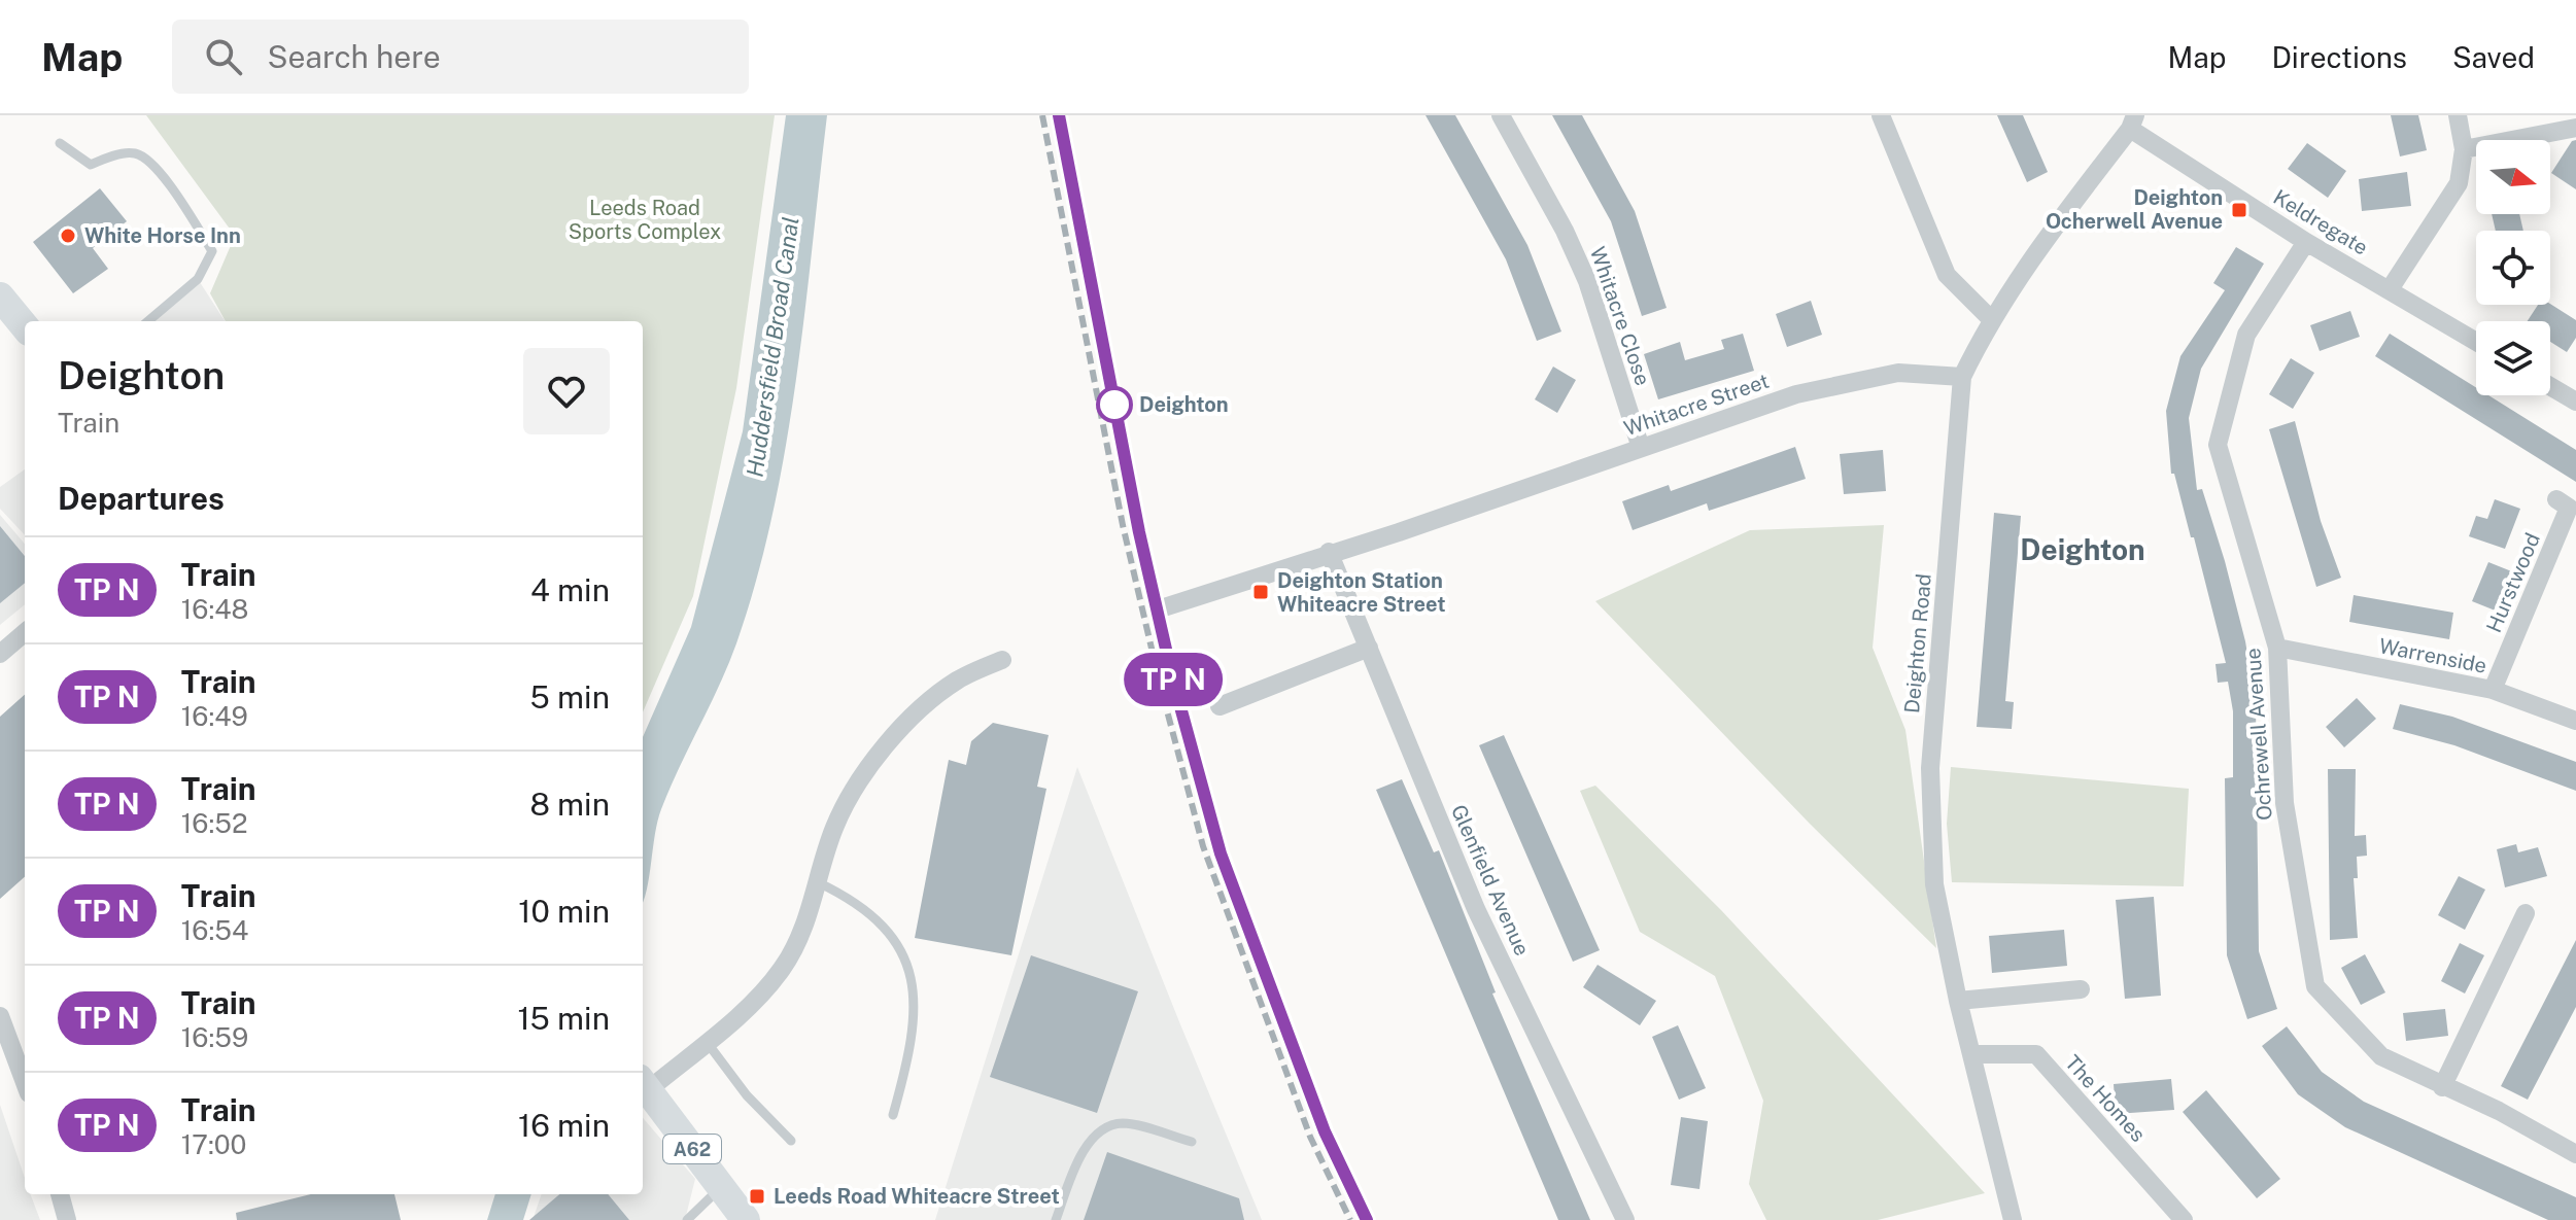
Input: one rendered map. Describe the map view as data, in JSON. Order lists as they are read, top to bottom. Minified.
{"streets":{"main road":["A62"],"street":["Keldregate","Whitacre Close","Whitacre Street","Hurstwood","Deighton Road","Warrenside","Ochrewell Avenue","Glenfield Avenue","The Homes"]},"crossings":[["Keldregate","Deighton Road"],["Keldregate","Ochrewell Avenue"],["Whitacre Close","Whitacre Street"],["Whitacre Street","Deighton Road"],["Whitacre Street","Glenfield Avenue"],["Hurstwood","Warrenside"],["Deighton Road","The Homes"],["Warrenside","Ochrewell Avenue"]],"districts":["Deighton"],"water":["Huddersfield Broad Canal"],"parks":["Leeds Road Sports Complex"],"places":{"transit":["Deighton Ocherwell Avenue","Deighton Station Whiteacre Street","Leeds Road Whiteacre Street"],"other":["White Horse Inn","Deighton"]},"north":"right","page":{"header":"Map","search":"Search here","nav":["Map","Directions","Saved"],"on_map":"TP N","heading":[["Deighton","Train"],"Departures"],"list":[{"mark":"TP N","name":"Train","note":"16:48","value":"4 min"},{"mark":"TP N","name":"Train","note":"16:49","value":"5 min"},{"mark":"TP N","name":"Train","note":"16:52","value":"8 min"},{"mark":"TP N","name":"Train","note":"16:54","value":"10 min"},{"mark":"TP N","name":"Train","note":"16:59","value":"15 min"},{"mark":"TP N","name":"Train","note":"17:00","value":"16 min"}]}}
